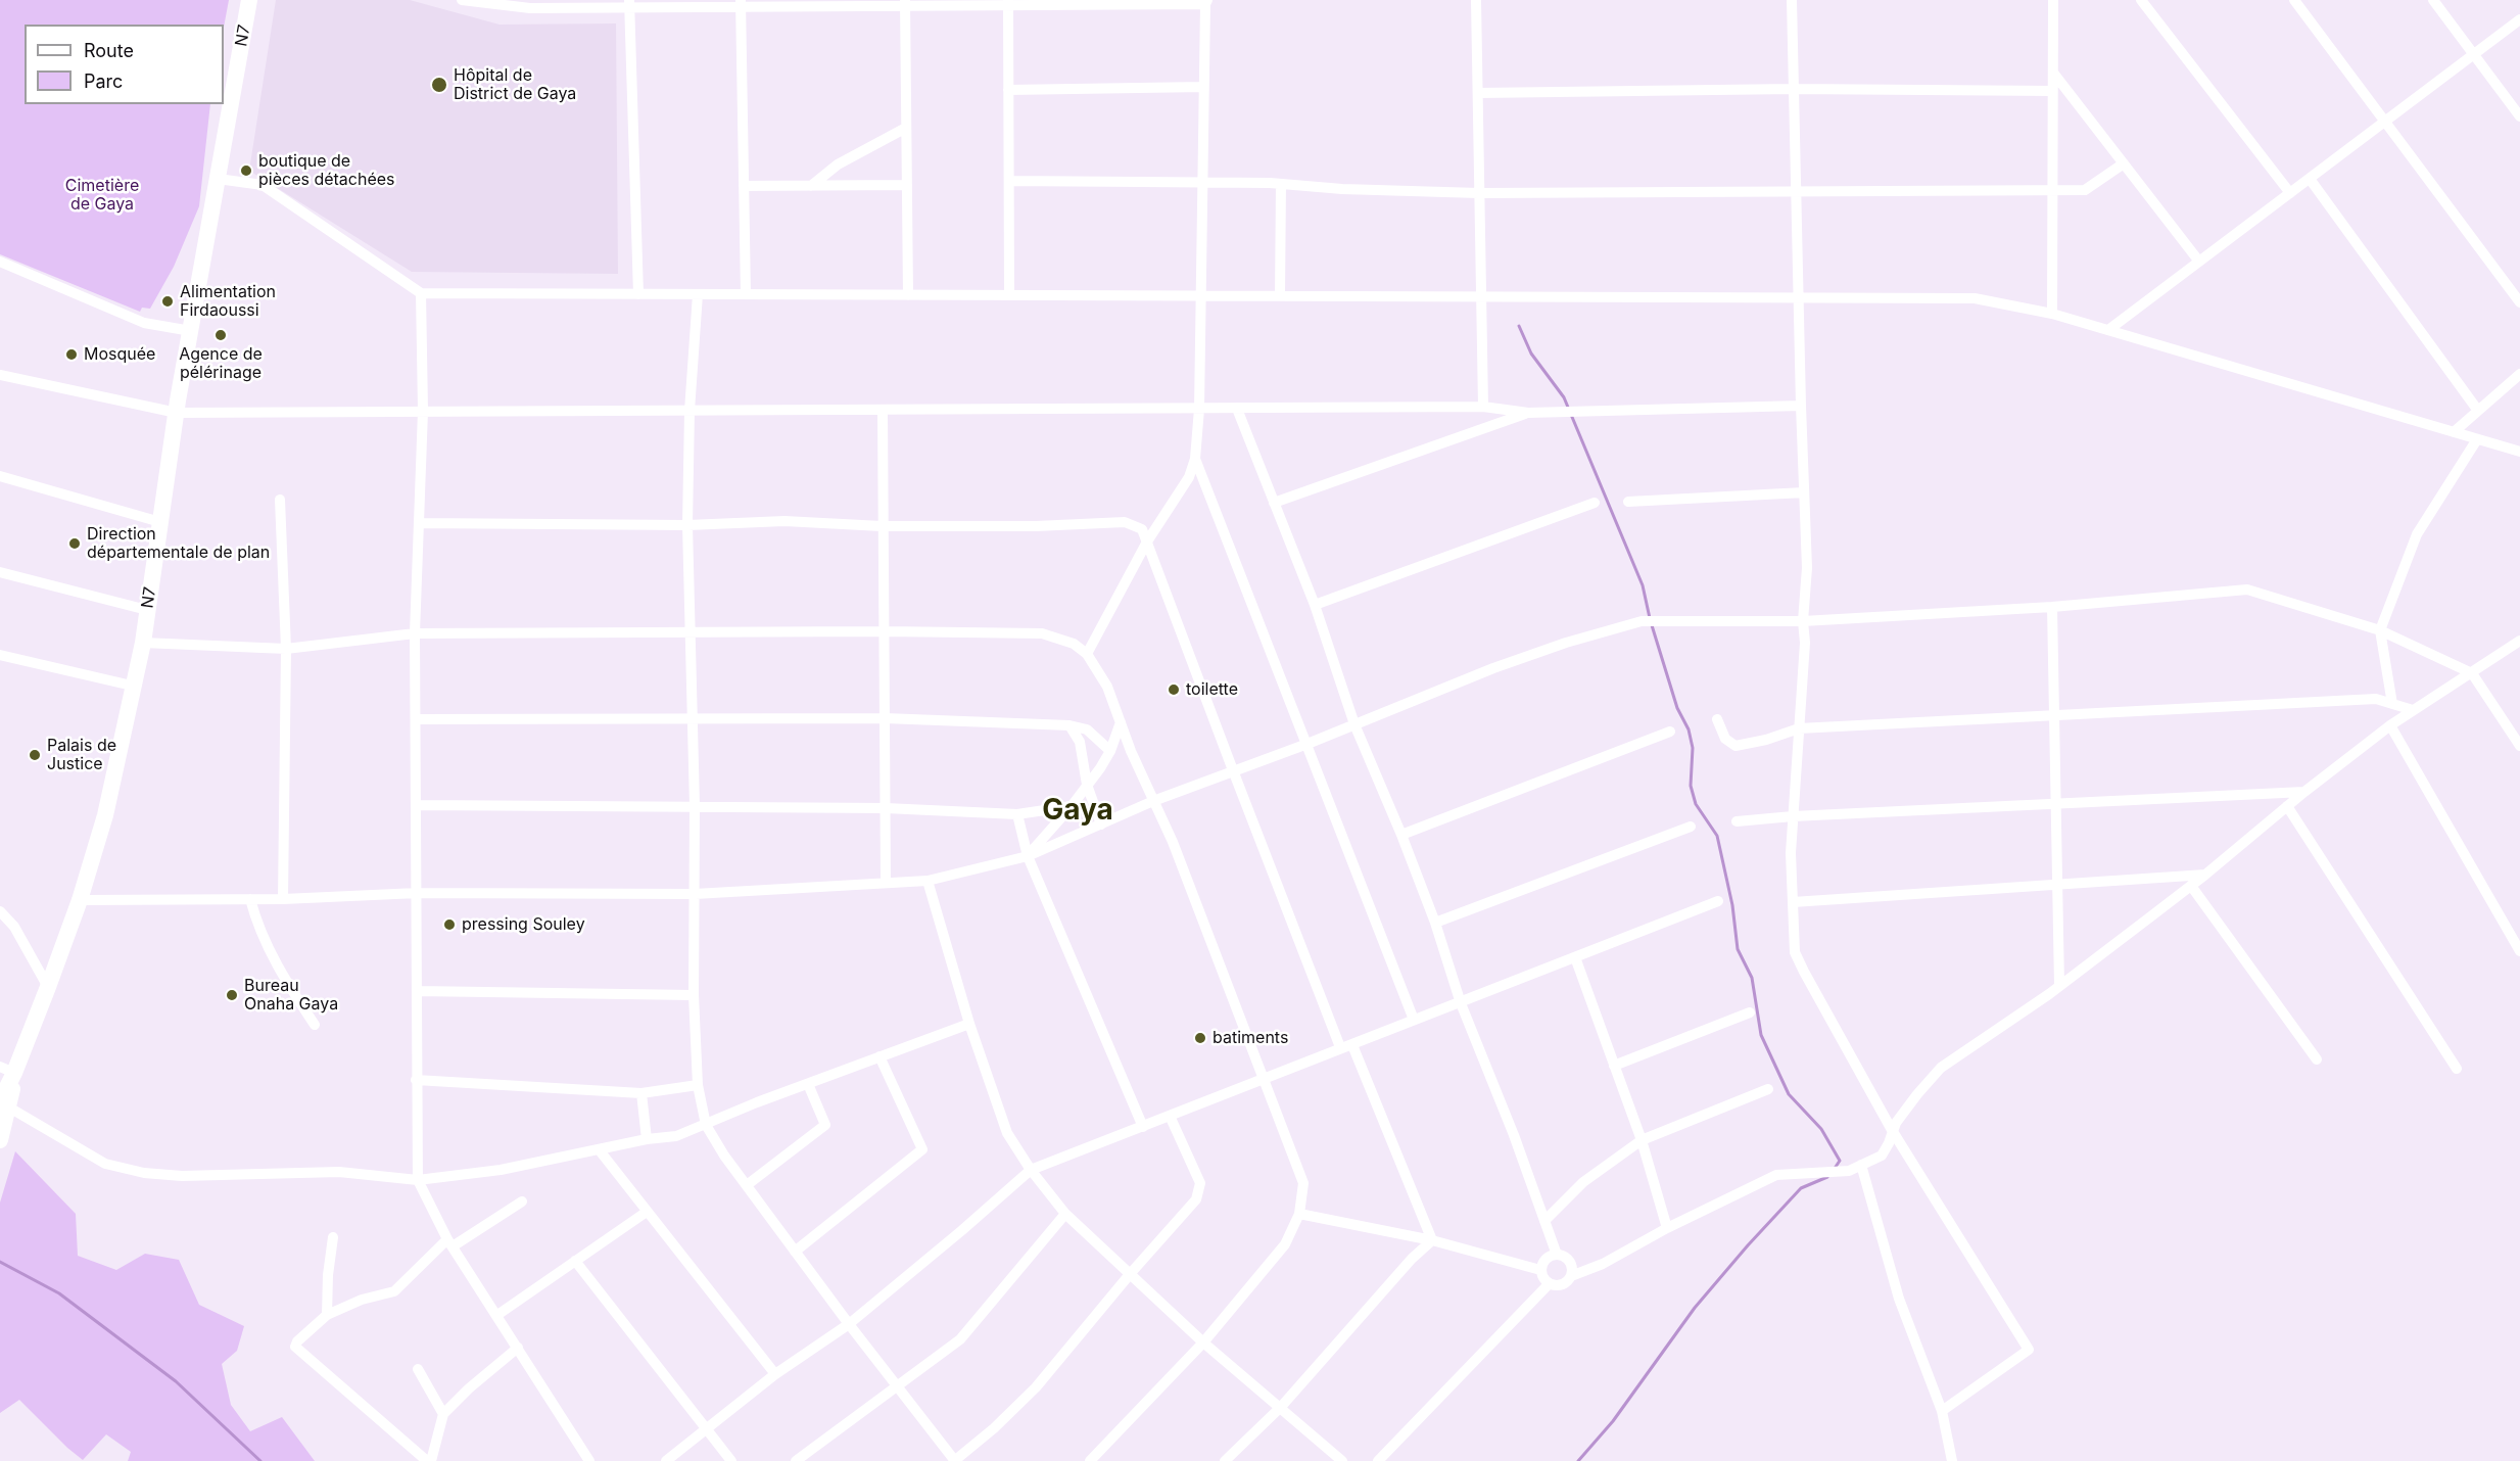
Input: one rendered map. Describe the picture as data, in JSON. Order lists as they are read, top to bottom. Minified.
{"streets":{"main road":["N7"]},"districts":["Gaya"],"parks":["Cimetière de Gaya"],"places":["Hôpital de District de Gaya","boutique de pièces détachées","Alimentation Firdaoussi","Agence de pélérinage","Mosquée","Direction départementale de plan","toilette","Palais de Justice","pressing Souley","Bureau Onaha Gaya","batiments"],"legend":["Route","Parc"]}
